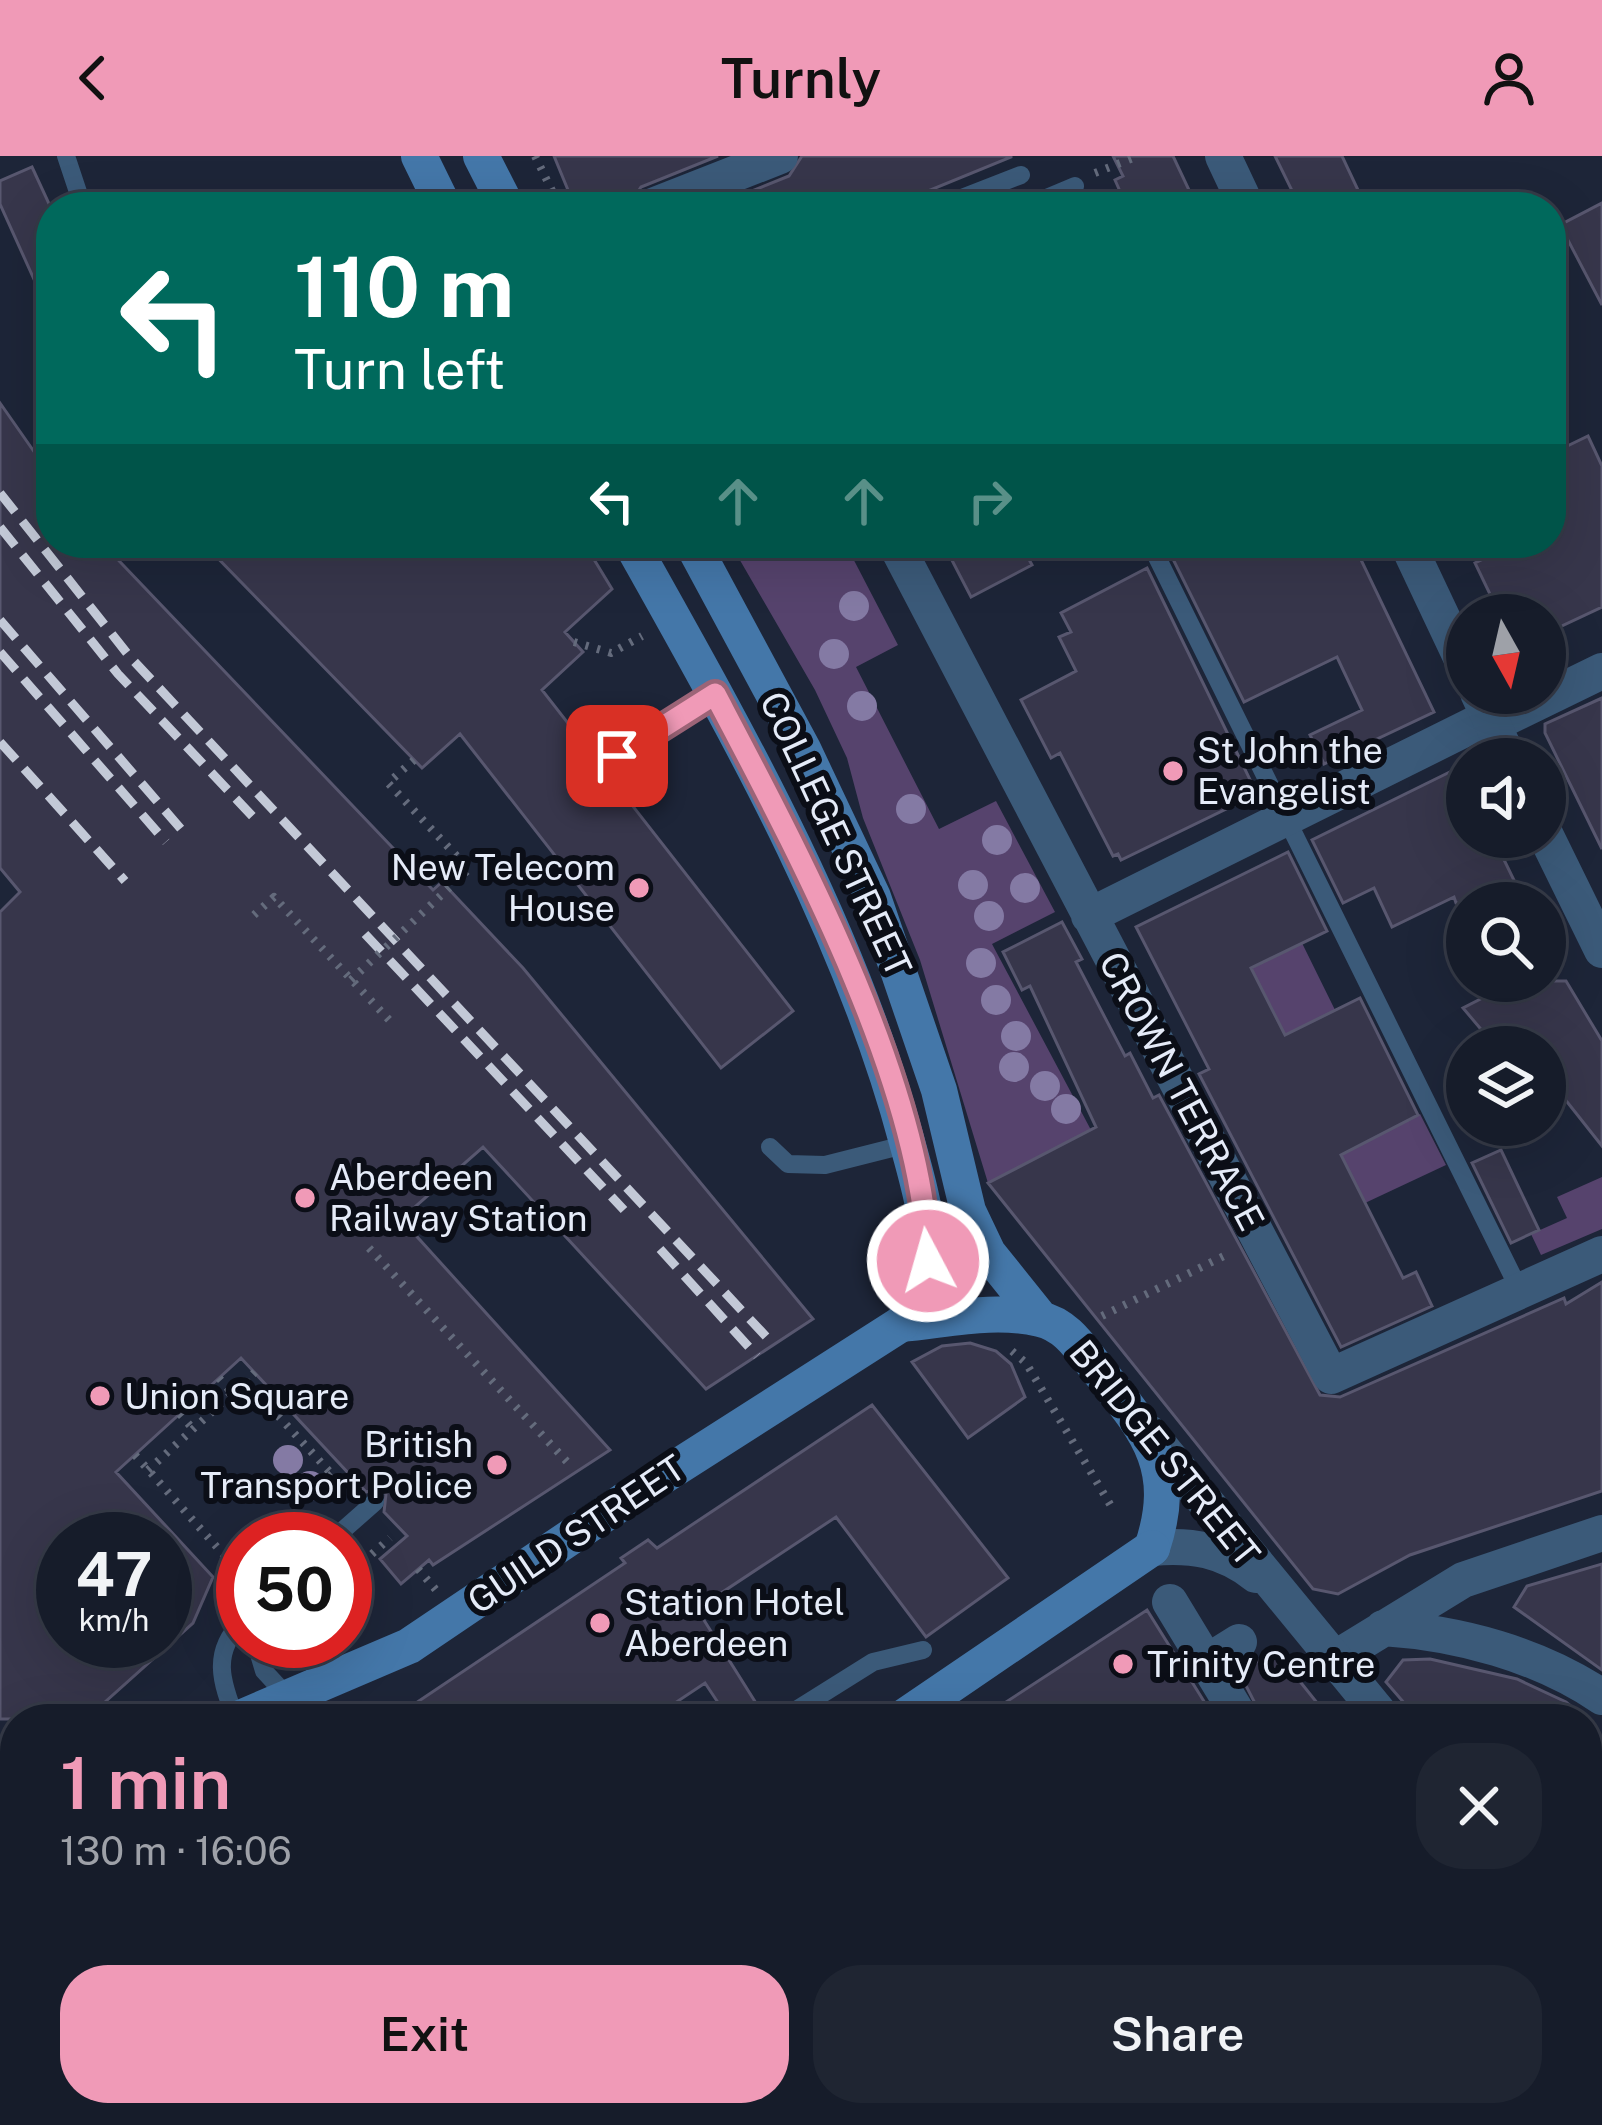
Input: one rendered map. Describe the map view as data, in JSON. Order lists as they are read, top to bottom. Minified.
{"streets":{"main road":["COLLEGE STREET","BRIDGE STREET","GUILD STREET"],"street":["CROWN TERRACE"]},"crossings":[["COLLEGE STREET","BRIDGE STREET"],["COLLEGE STREET","GUILD STREET"],["BRIDGE STREET","GUILD STREET"]],"places":["St John the Evangelist","New Telecom House","Aberdeen Railway Station","Union Square","British Transport Police","Station Hotel Aberdeen","Trinity Centre"],"north":"bottom","page":{"header":"Turnly","turn":["110 m","Turn left"],"speed":"47 km/h","limit":"50","heading":["1 min","130 m · 16:06"],"buttons":["Exit","Share"]}}
